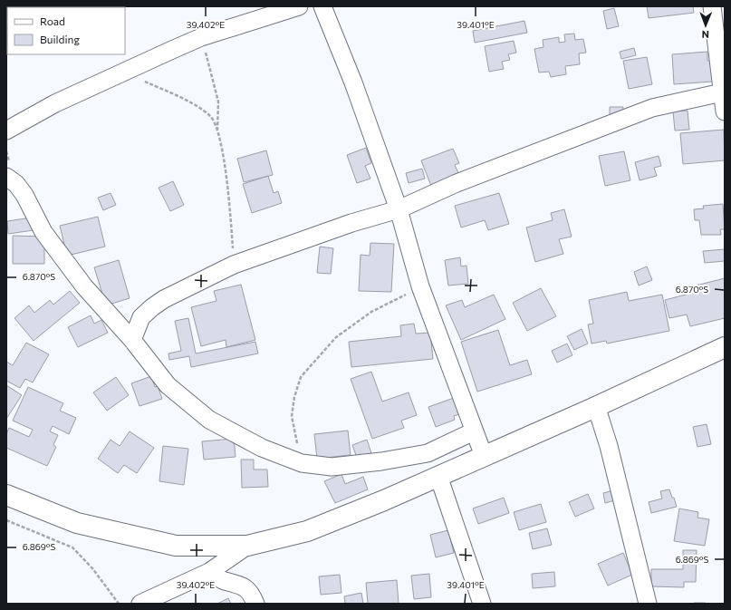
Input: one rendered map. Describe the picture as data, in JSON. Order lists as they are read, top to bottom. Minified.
{"legend":["Road","Building"],"north":"bottom","coordinates":["39.402°E","39.401°E","6.870°S","6.869°S"]}
